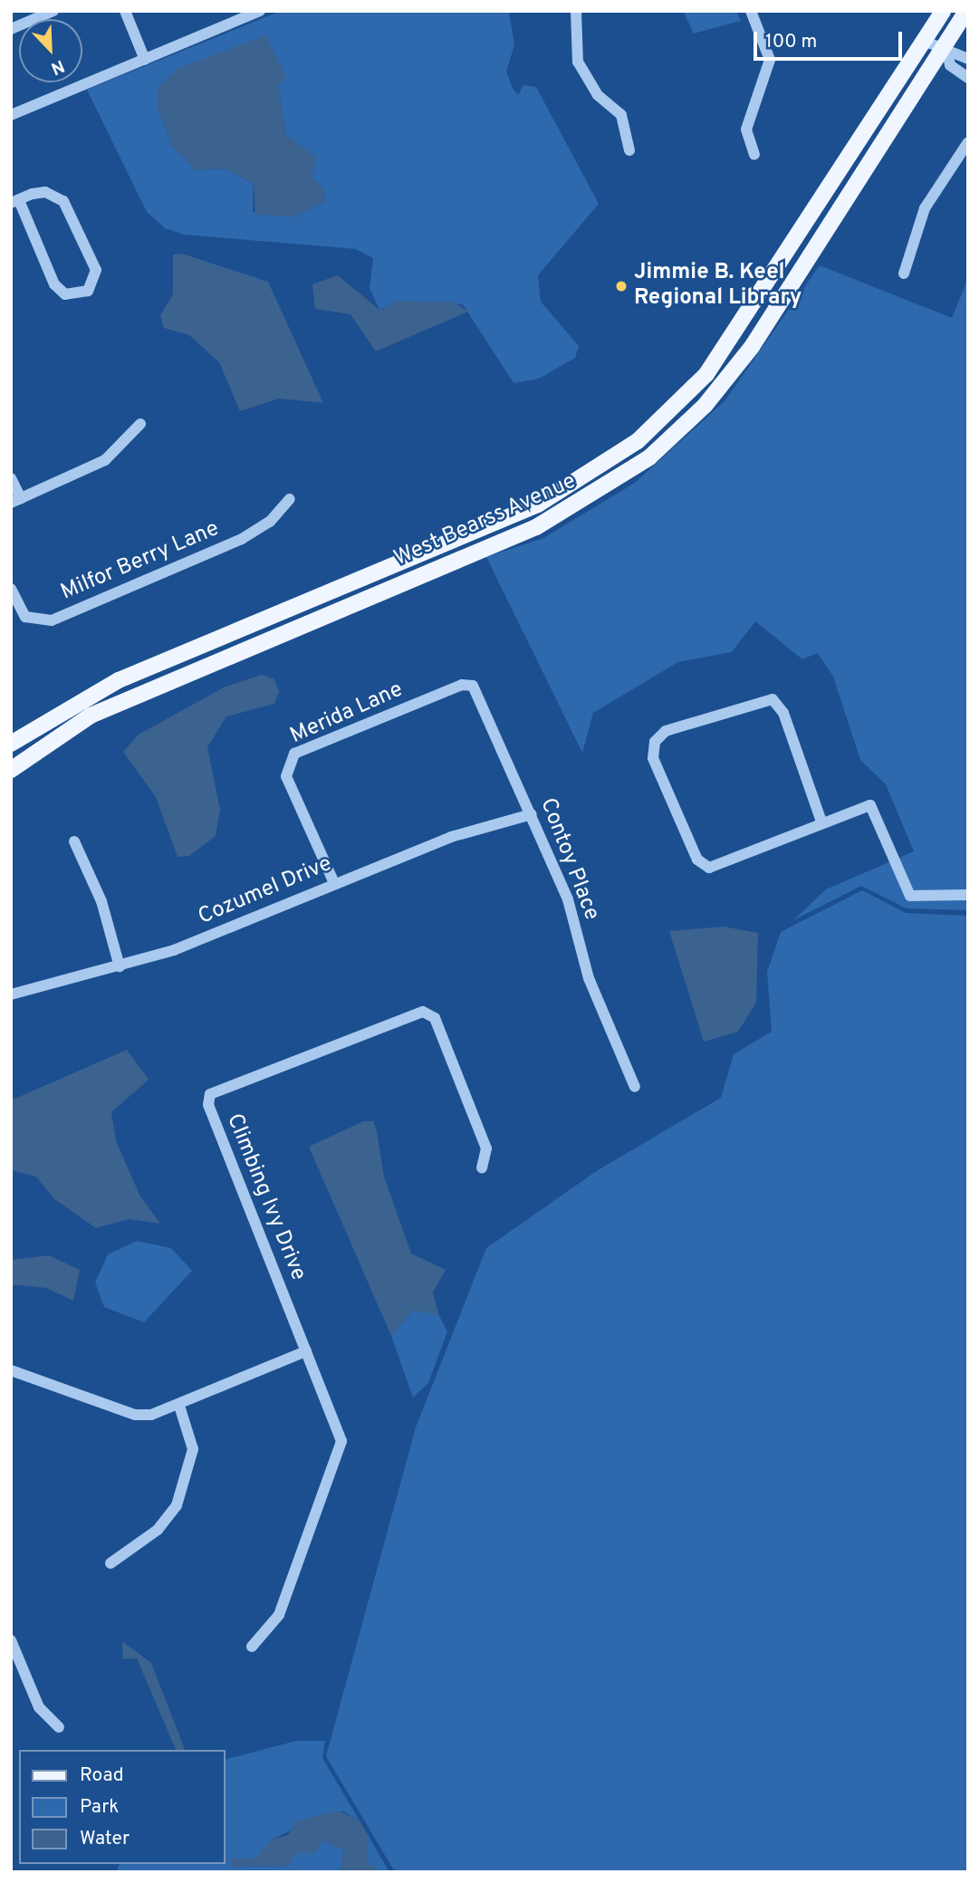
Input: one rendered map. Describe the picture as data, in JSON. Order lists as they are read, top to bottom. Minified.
{"streets":{"main road":["West Bearss Avenue"],"street":["Milfor Berry Lane","Merida Lane","Contoy Place","Cozumel Drive","Climbing Ivy Drive"]},"crossings":[["Merida Lane","Contoy Place"],["Merida Lane","Cozumel Drive"],["Contoy Place","Cozumel Drive"]],"places":["Jimmie B. Keel Regional Library"],"legend":["Road","Park","Water"],"scale_bar":"100 m","north":"bottom right"}
